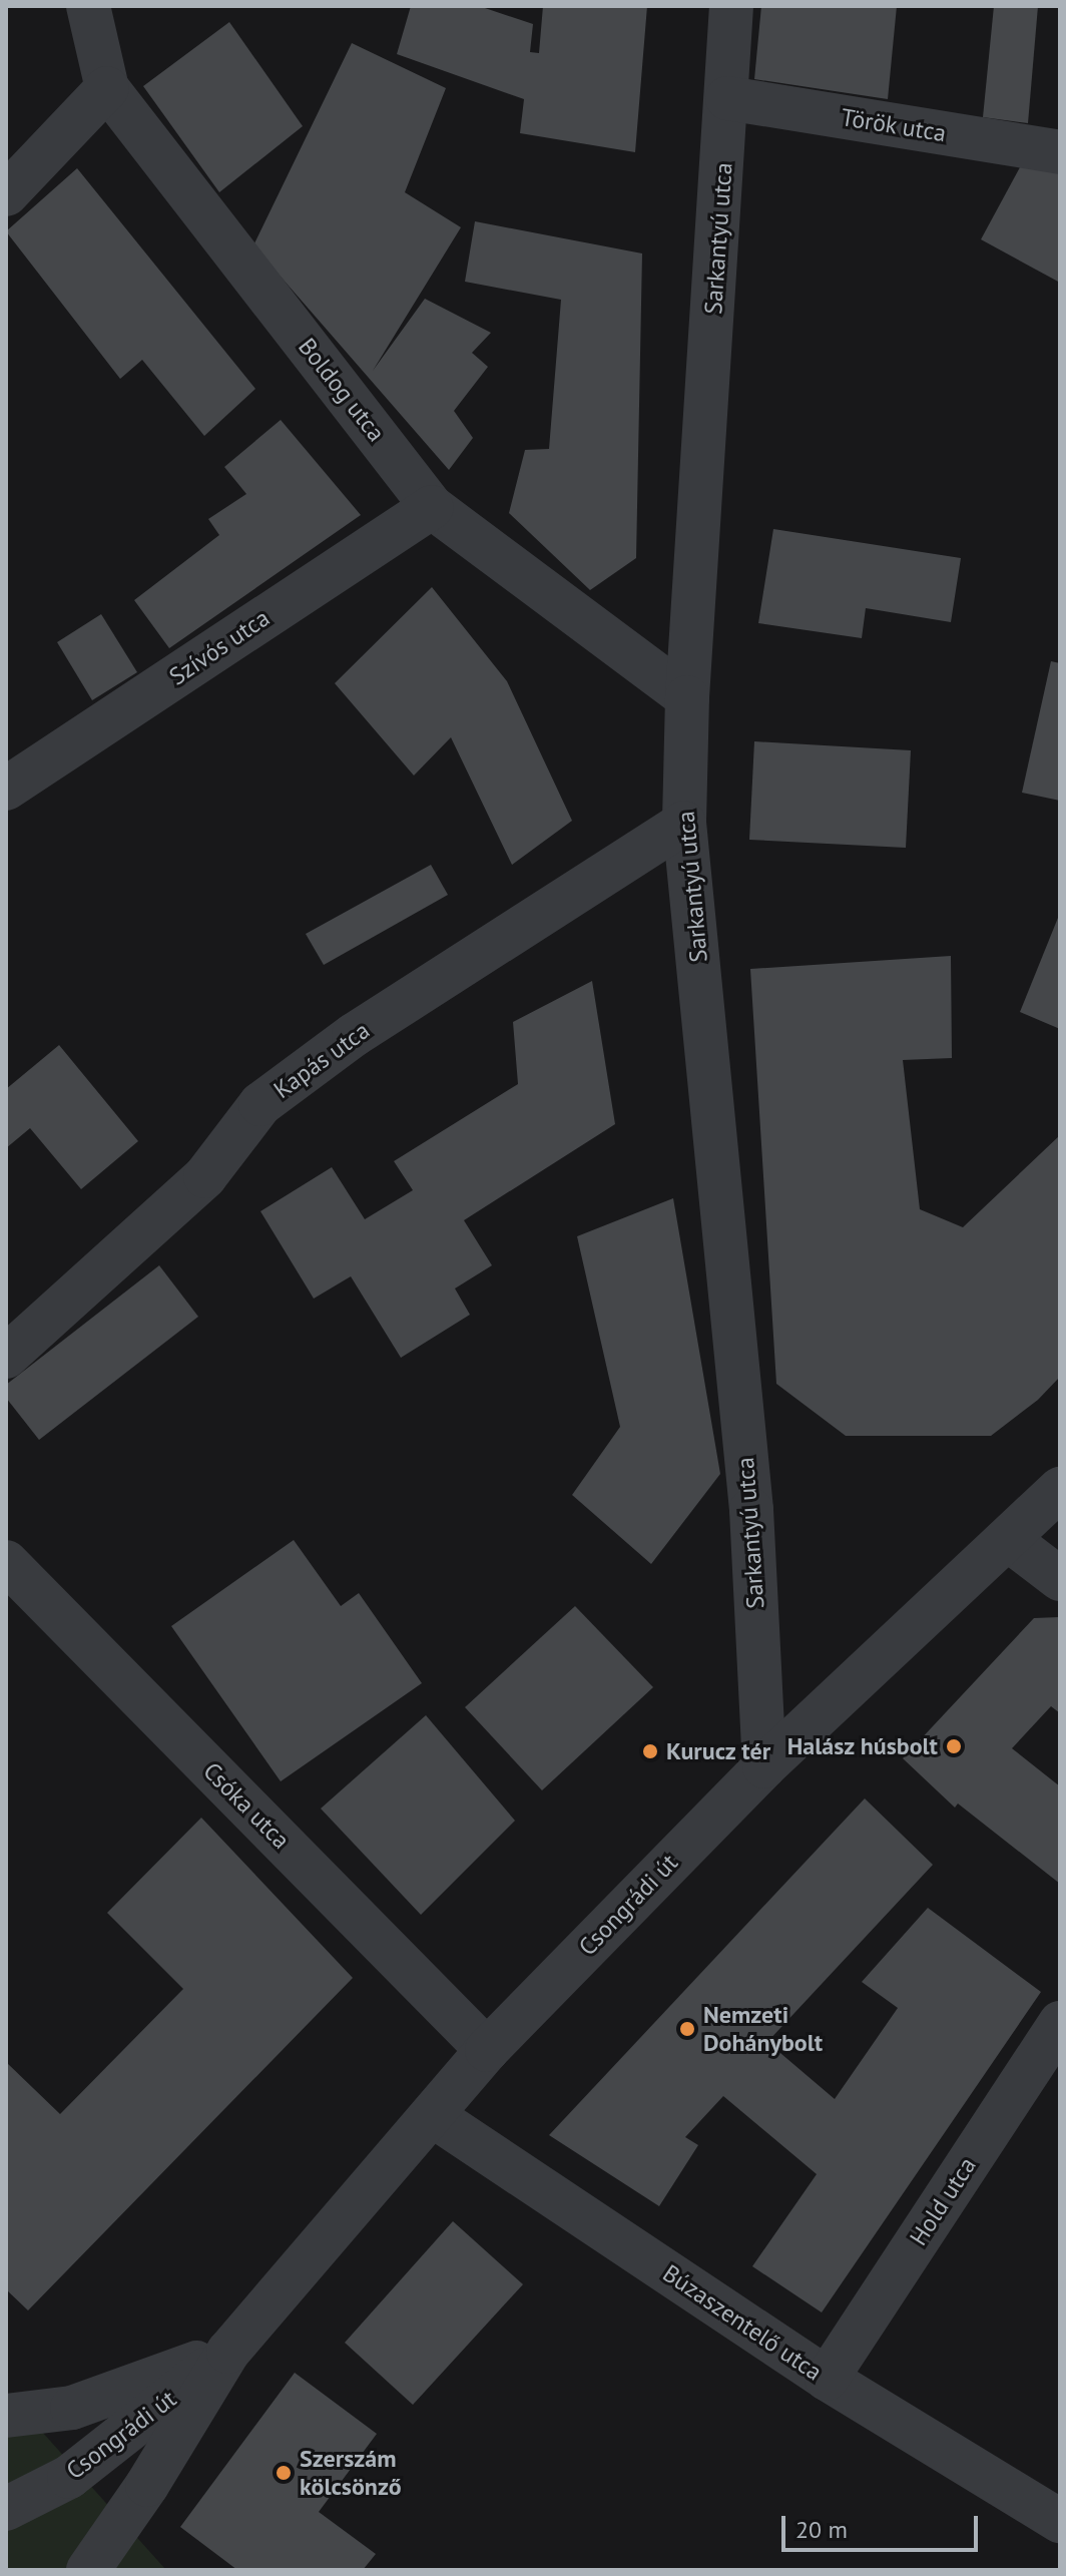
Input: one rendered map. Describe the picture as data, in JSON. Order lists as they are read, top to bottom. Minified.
{"streets":{"street":["Török utca","Sarkantyú utca","Boldog utca","Szívós utca","Kapás utca","Csóka utca","Csongrádi út","Hold utca","Búzaszentelő utca"]},"crossings":[["Török utca","Sarkantyú utca"],["Sarkantyú utca","Boldog utca"],["Sarkantyú utca","Kapás utca"],["Sarkantyú utca","Csongrádi út"],["Boldog utca","Szívós utca"],["Csóka utca","Csongrádi út"],["Csongrádi út","Búzaszentelő utca"],["Hold utca","Búzaszentelő utca"]],"places":["Halász húsbolt","Kurucz tér","Nemzeti Dohánybolt","Szerszám kölcsönző"],"scale_bar":"20 m"}
